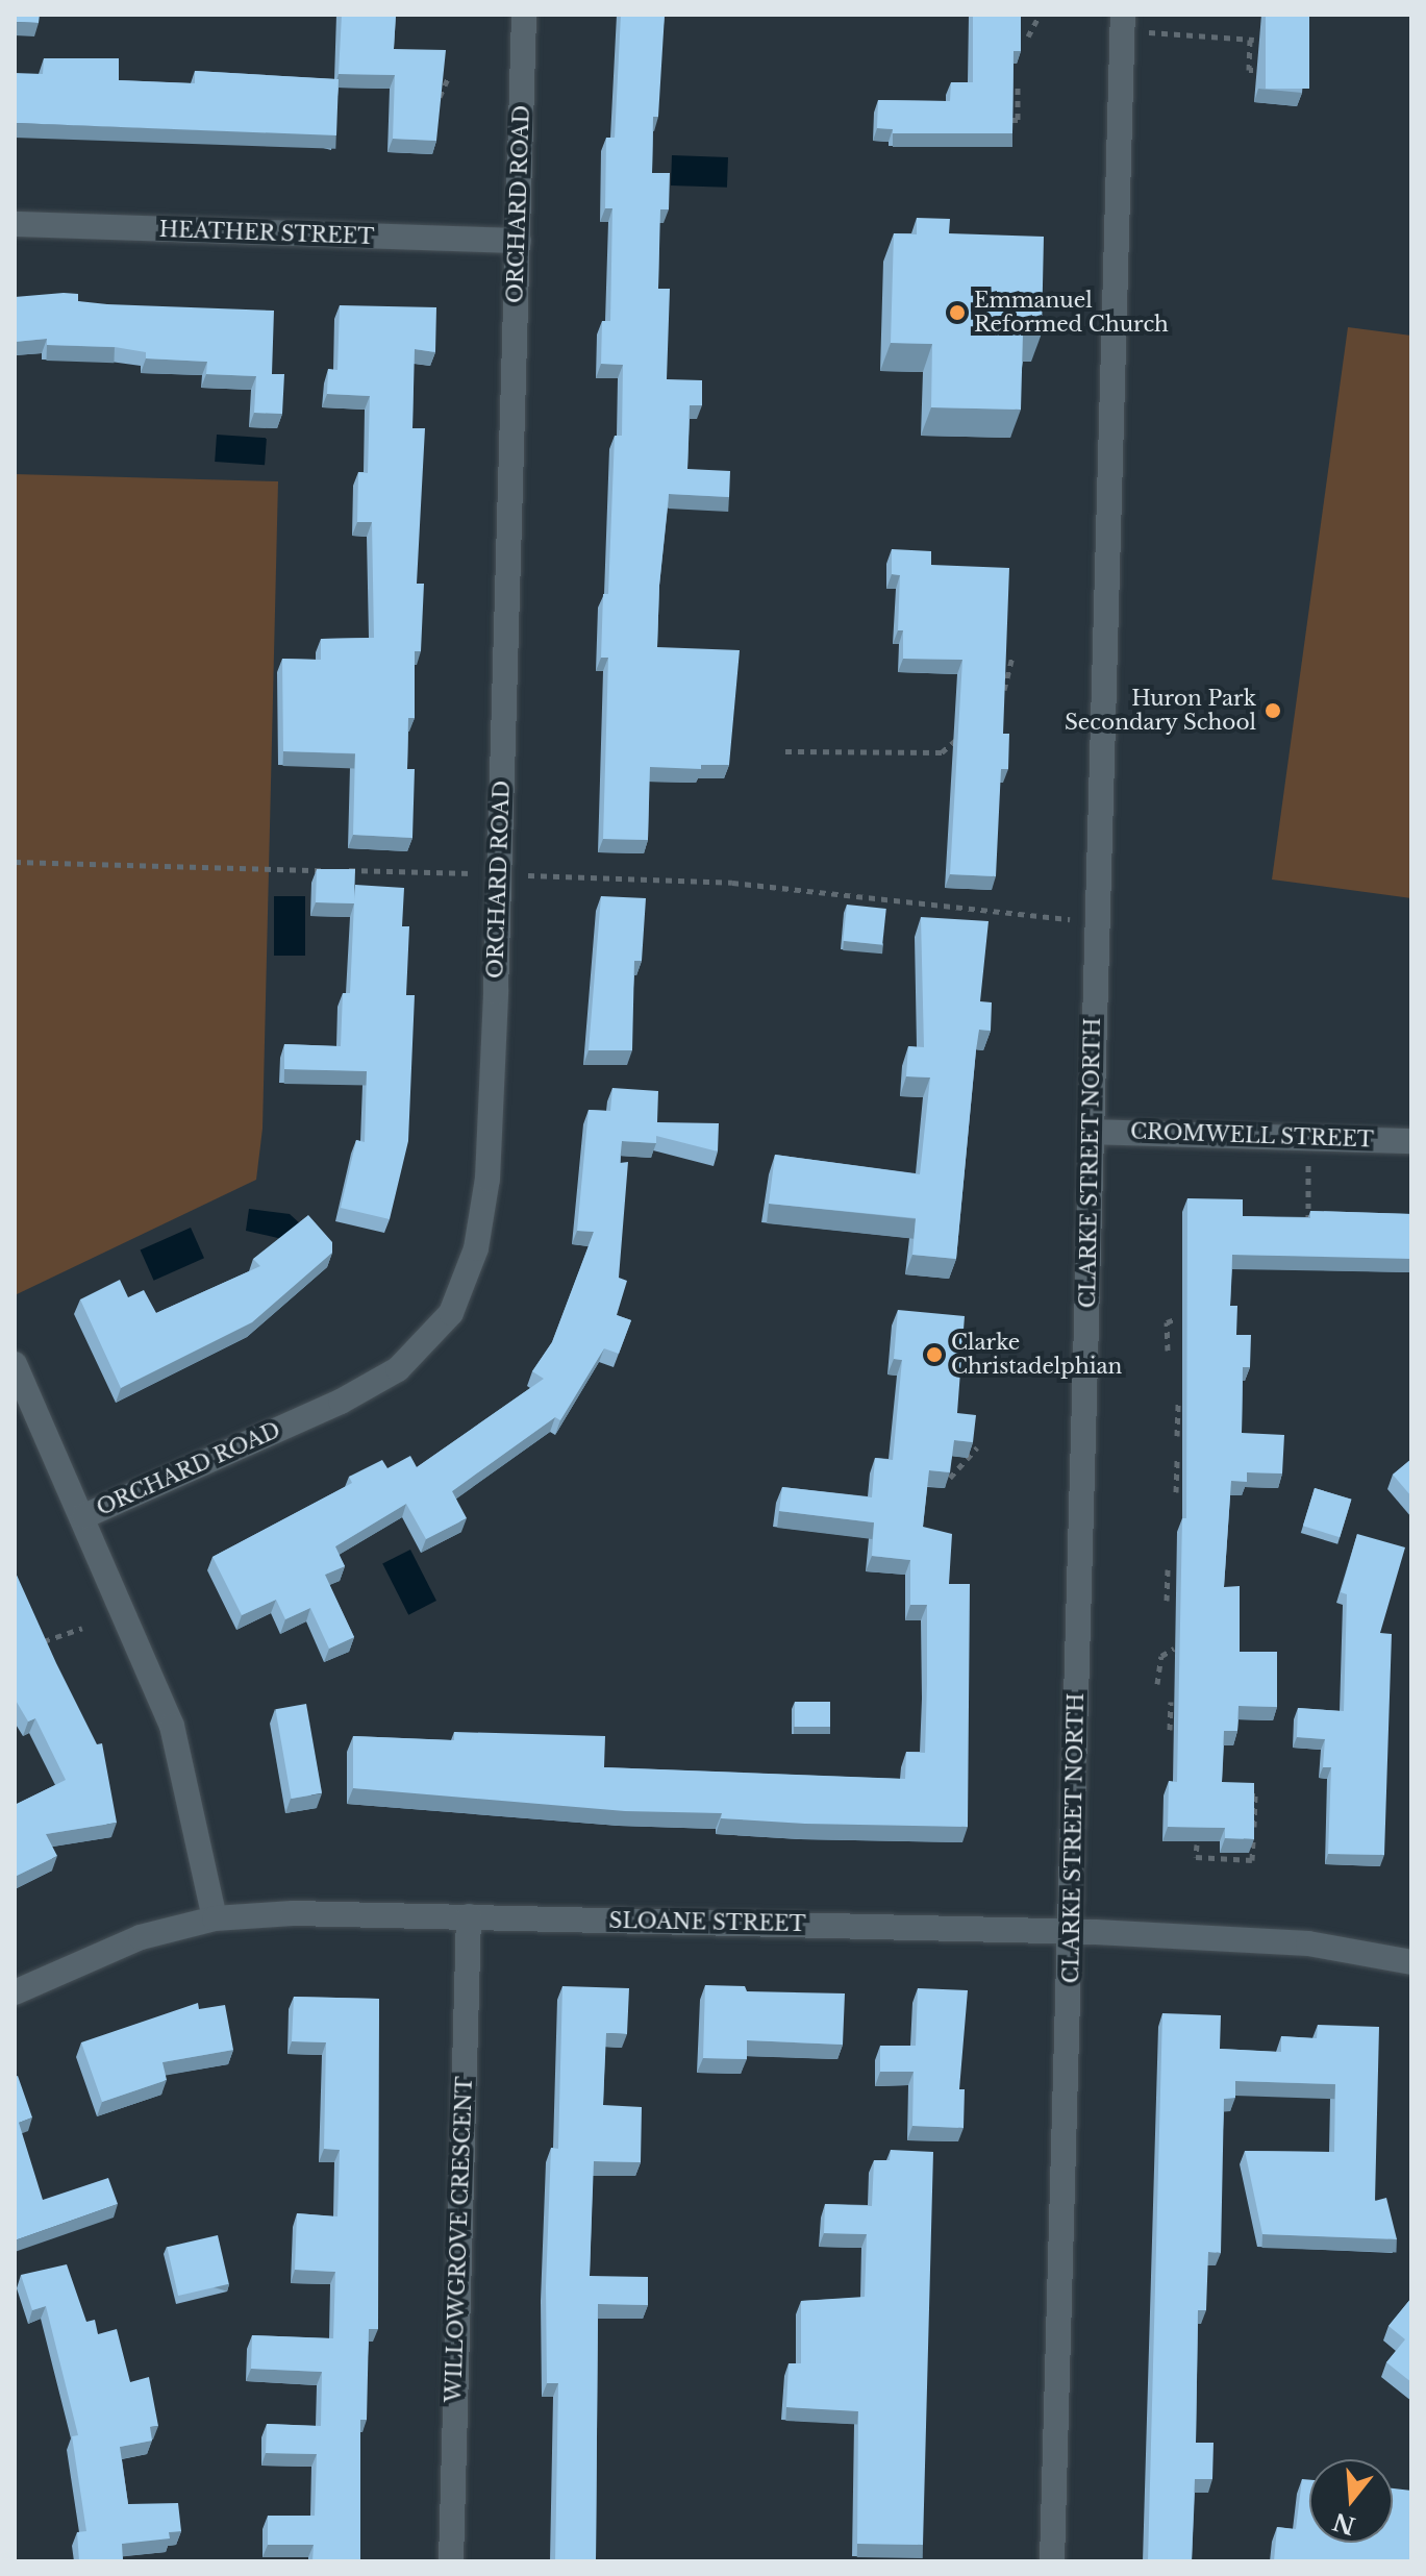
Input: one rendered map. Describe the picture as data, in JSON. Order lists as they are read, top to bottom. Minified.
{"streets":{"street":["ORCHARD ROAD","HEATHER STREET","CROMWELL STREET","CLARKE STREET NORTH","SLOANE STREET","WILLOWGROVE CRESCENT"]},"crossings":[["ORCHARD ROAD","HEATHER STREET"],["CROMWELL STREET","CLARKE STREET NORTH"],["CLARKE STREET NORTH","SLOANE STREET"],["SLOANE STREET","WILLOWGROVE CRESCENT"]],"places":["Emmanuel Reformed Church","Huron Park Secondary School","Clarke Christadelphian"],"north":"bottom"}
